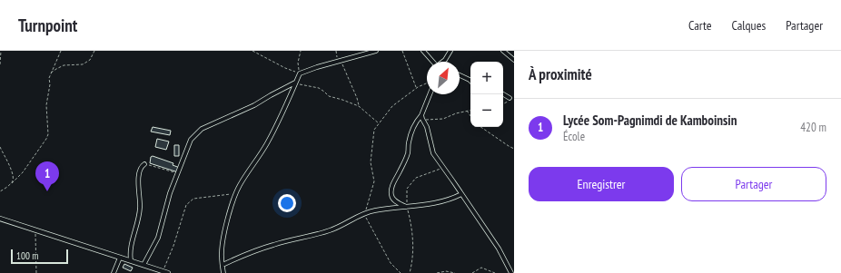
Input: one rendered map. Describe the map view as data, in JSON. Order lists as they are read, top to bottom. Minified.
{"scale_bar":"100 m","north":"top right","page":{"header":"Turnpoint","nav":["Carte","Calques","Partager"],"heading":"À proximité","map_buttons":["+","−"],"list":[{"mark":"1","name":"Lycée Som-Pagnimdi de Kamboinsin","note":"École","value":"420 m"}],"buttons":["Enregistrer","Partager"],"pins":"1","scale":"100 m"}}
